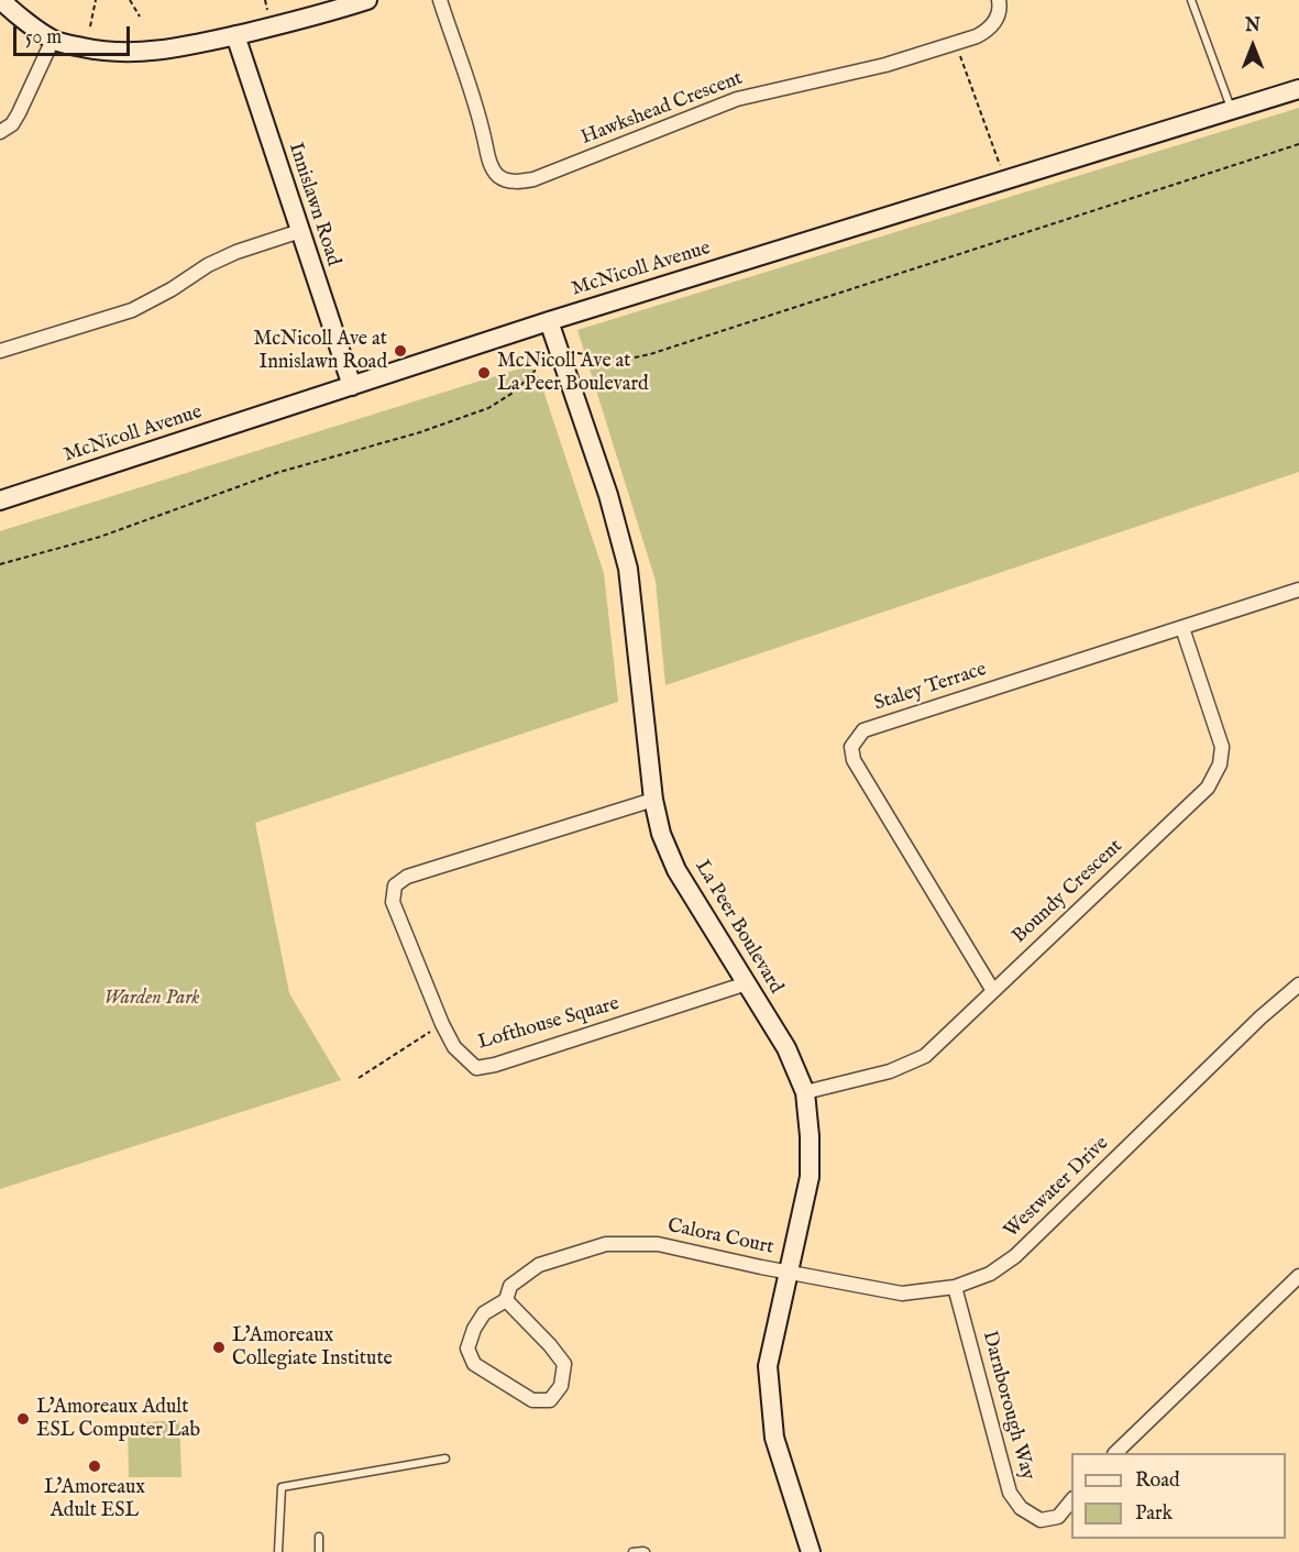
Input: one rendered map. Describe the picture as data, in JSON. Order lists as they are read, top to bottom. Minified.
{"streets":{"street":["Hawkshead Crescent","Innislawn Road","McNicoll Avenue","Staley Terrace","Boundy Crescent","La Peer Boulevard","Lofthouse Square","Westwater Drive","Calora Court","Darnborough Way"]},"crossings":[["Innislawn Road","McNicoll Avenue"],["McNicoll Avenue","La Peer Boulevard"],["Staley Terrace","Boundy Crescent"],["Boundy Crescent","La Peer Boulevard"],["La Peer Boulevard","Lofthouse Square"],["La Peer Boulevard","Westwater Drive"],["La Peer Boulevard","Calora Court"],["Westwater Drive","Calora Court"],["Westwater Drive","Darnborough Way"]],"parks":["Warden Park"],"places":["McNicoll Ave at Innislawn Road","McNicoll Ave at La Peer Boulevard","L'Amoreaux Collegiate Institute","L'Amoreaux Adult ESL Computer Lab","L'Amoreaux Adult ESL"],"legend":["Road","Park"],"scale_bar":"50 m","north":"top"}
